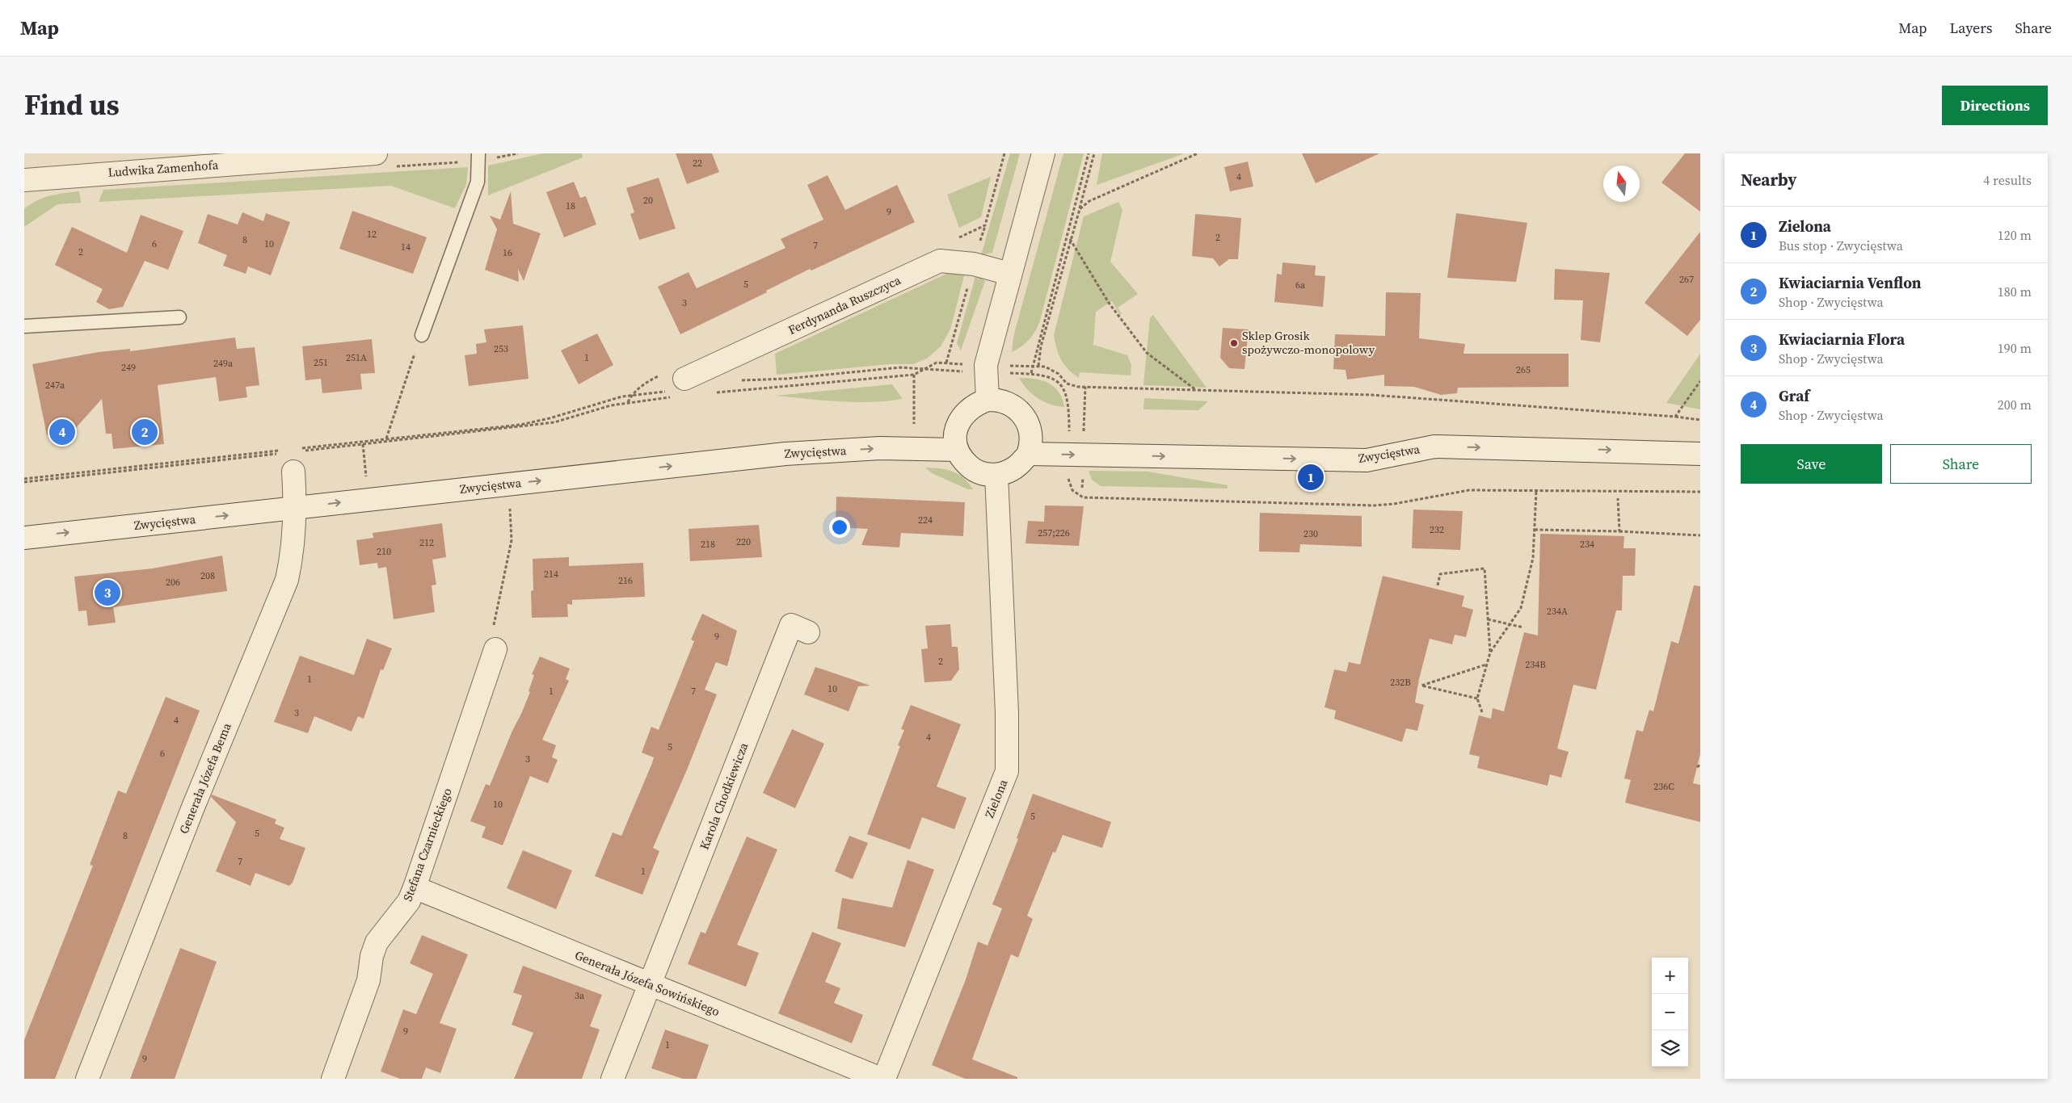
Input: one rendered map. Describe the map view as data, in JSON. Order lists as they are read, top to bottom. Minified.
{"streets":{"street":["Ludwika Zamenhofa","Ferdynanda Ruszczyca","Zwycięstwa","Generała Józefa Bema","Karola Chodkiewicza","Zielona","Stefana Czarnieckiego","Generała Józefa Sowińskiego"]},"crossings":[["Zwycięstwa","Generała Józefa Bema"],["Zwycięstwa","Zielona"],["Karola Chodkiewicza","Generała Józefa Sowińskiego"],["Stefana Czarnieckiego","Generała Józefa Sowińskiego"]],"one_way":["Zwycięstwa"],"places":["Sklep Grosik spożywczo-monopolowy"],"house_numbers":["22","4","20","18","9","12","2","8","6","10","7","14","2","16","267","5","6a","3","253","251A","1","251","249a","249","265","247a","224","232","257;226","230","220","212","218","234","210","214","208","216","206","234A","9","2","234B","1","232B","10","1","7","3","4","4","5","6","3","236C","10","5","5","8","7","1","3a","9","1","9"],"north":"top","page":{"header":"Map","nav":["Map","Layers","Share"],"title":"Find us","buttons":["Directions",["Save","Share"]],"heading":["Nearby","4 results"],"list":[{"mark":"1","name":"Zielona","note":"Bus stop · Zwycięstwa","value":"120 m"},{"mark":"2","name":"Kwiaciarnia Venflon","note":"Shop · Zwycięstwa","value":"180 m"},{"mark":"3","name":"Kwiaciarnia Flora","note":"Shop · Zwycięstwa","value":"190 m"},{"mark":"4","name":"Graf","note":"Shop · Zwycięstwa","value":"200 m"}],"pins":["2","4","1","3"],"map_buttons":["+","−"]}}
